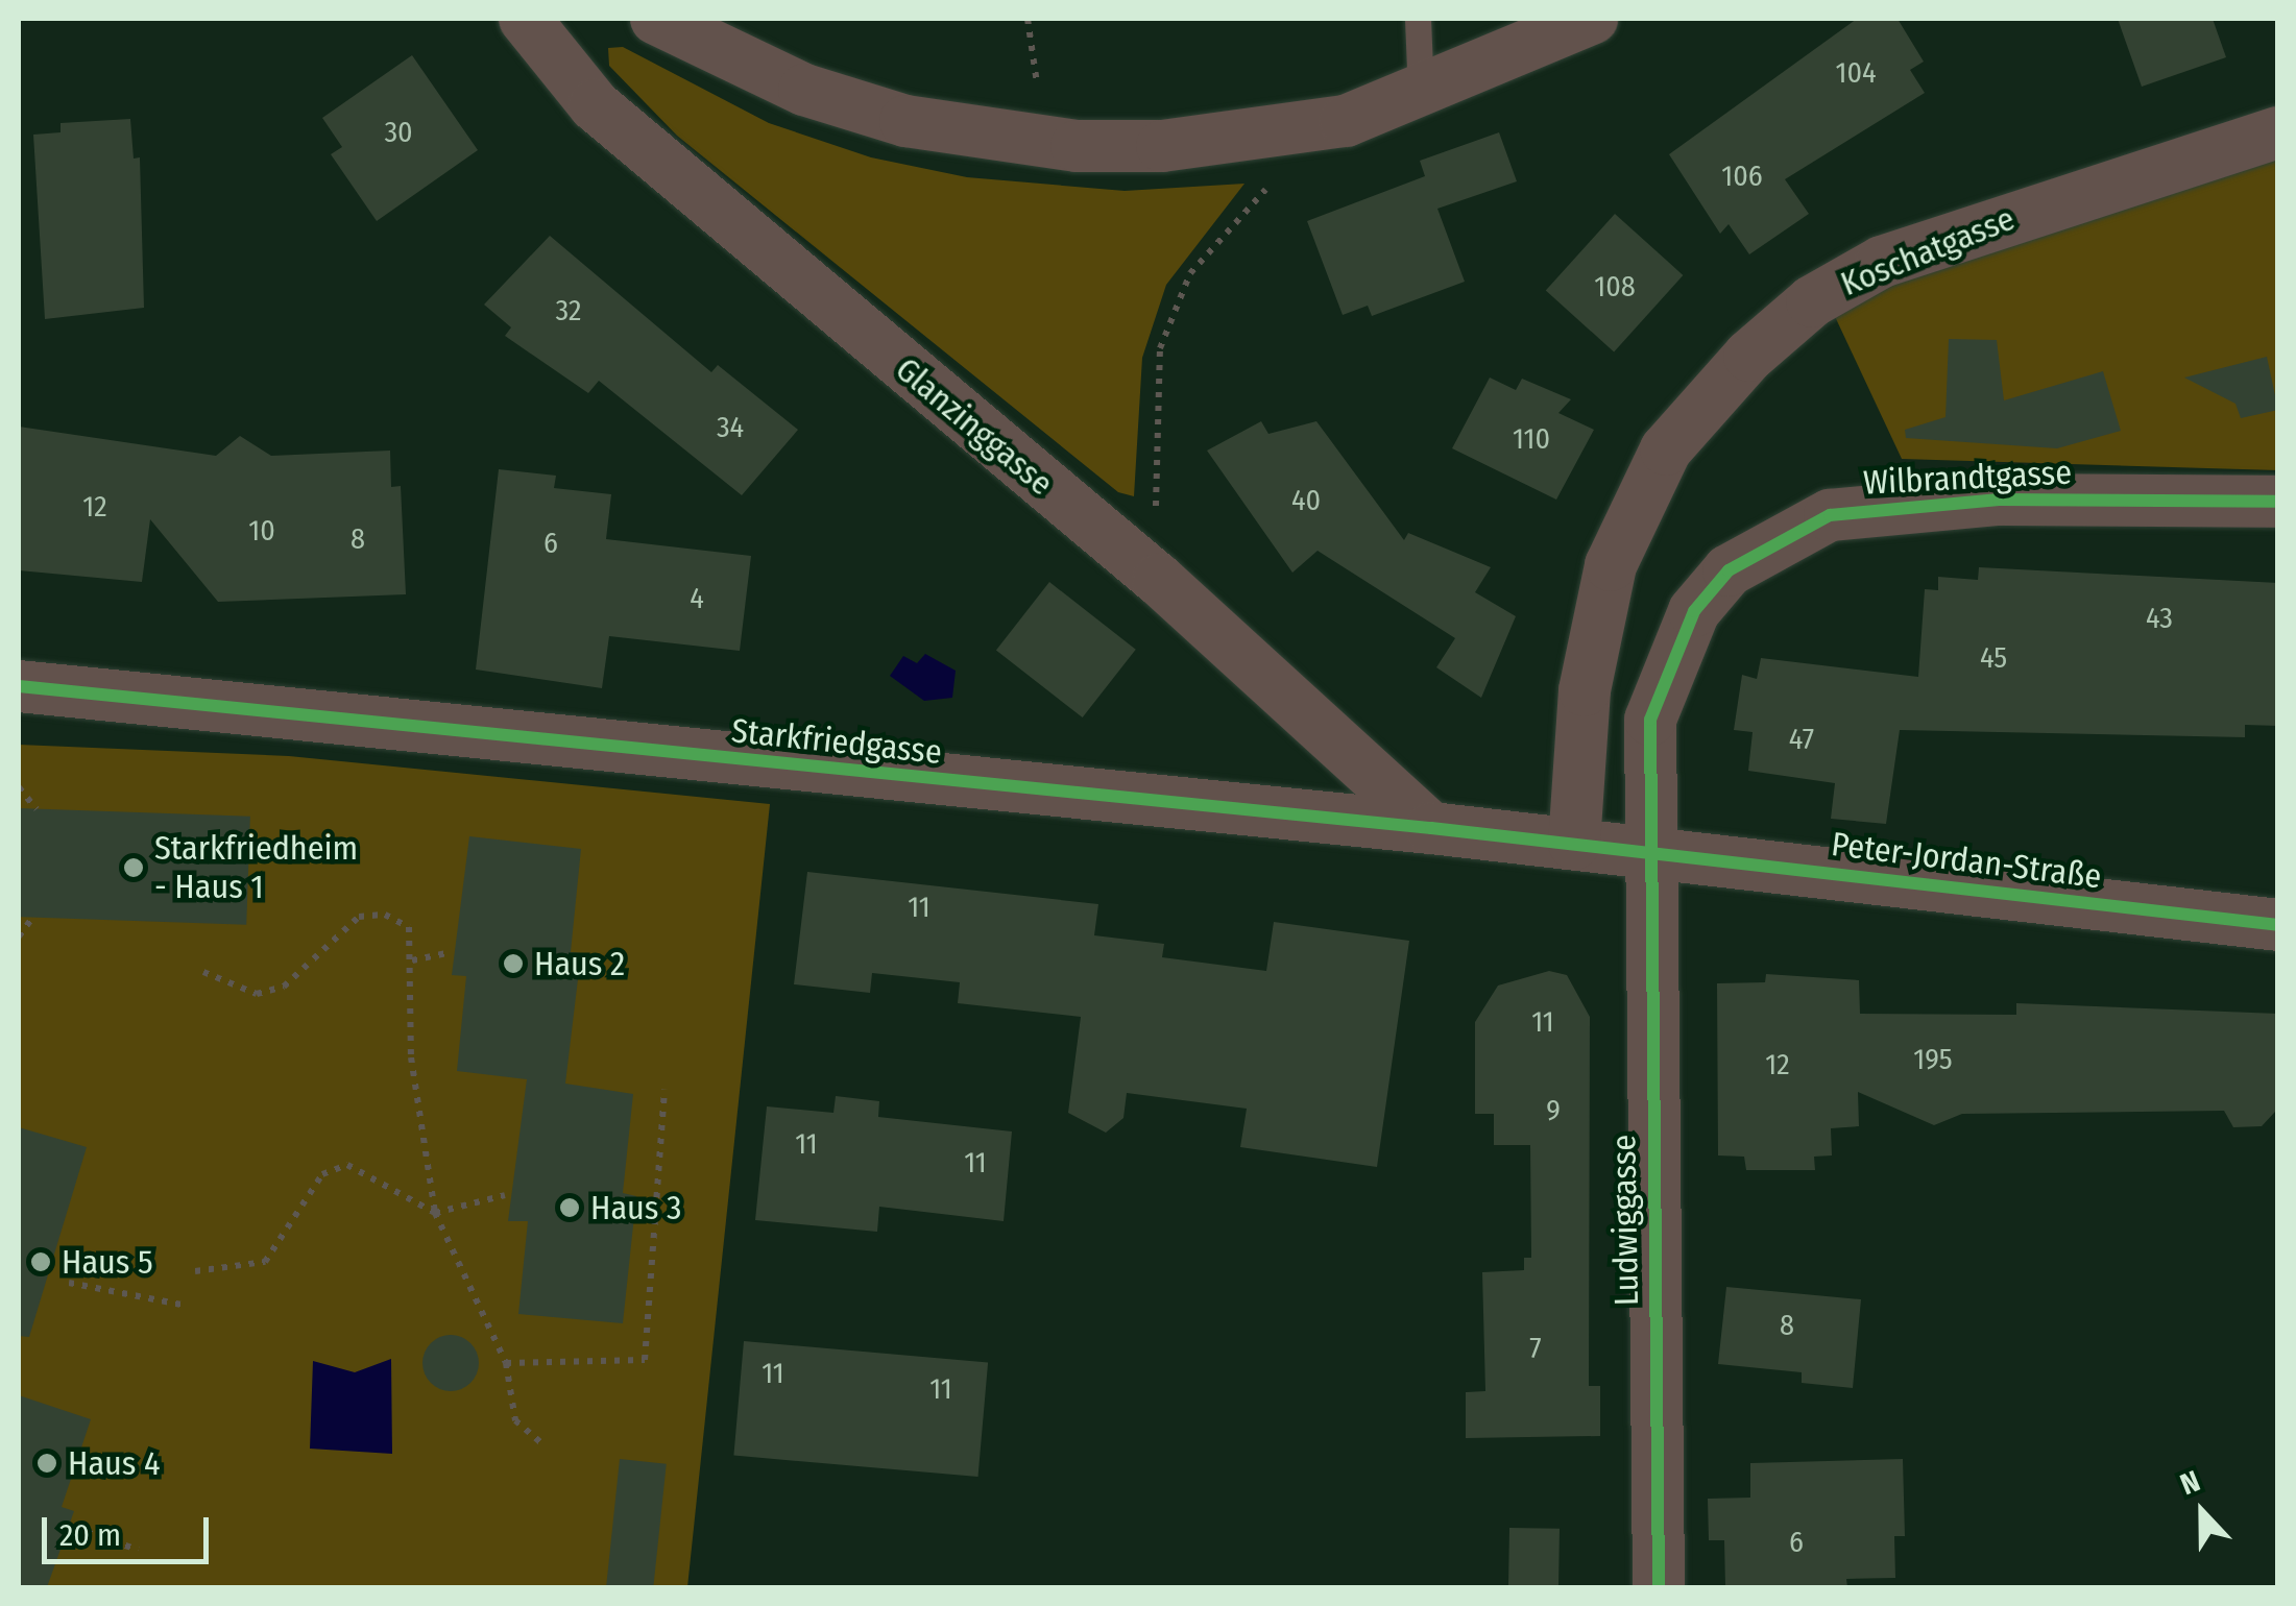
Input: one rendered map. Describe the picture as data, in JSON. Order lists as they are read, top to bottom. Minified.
{"streets":{"street":["Koschatgasse","Glanzinggasse","Wilbrandtgasse","Starkfriedgasse","Peter-Jordan-Straße","Ludwiggasse"]},"crossings":[["Koschatgasse","Starkfriedgasse"],["Glanzinggasse","Starkfriedgasse"],["Wilbrandtgasse","Starkfriedgasse"],["Wilbrandtgasse","Peter-Jordan-Straße"],["Wilbrandtgasse","Ludwiggasse"],["Starkfriedgasse","Peter-Jordan-Straße"],["Starkfriedgasse","Ludwiggasse"],["Peter-Jordan-Straße","Ludwiggasse"]],"places":["Starkfriedheim - Haus 1","Haus 2","Haus 3","Haus 5","Haus 4"],"house_numbers":["104","30","106","108","32","34","110","40","12","10","8","6","4","43","45","47","11","11","195","12","9","11","11","8","7","11","11","6"],"scale_bar":"20 m","north":"top"}
